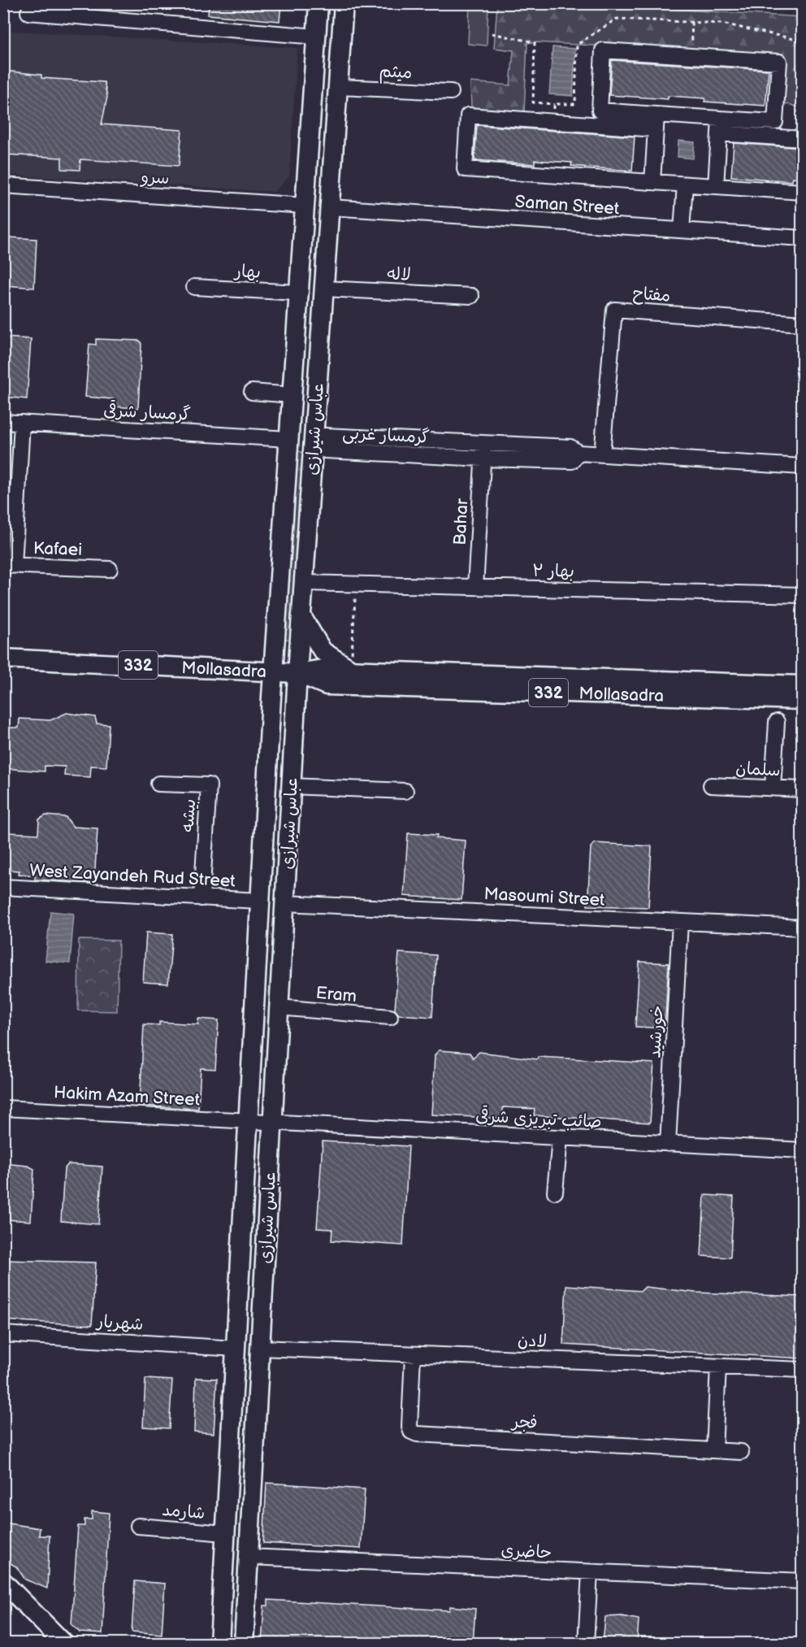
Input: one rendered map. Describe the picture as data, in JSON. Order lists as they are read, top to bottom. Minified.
{"streets":{"main road":["عباس شیرازی","332","Mollasadra"],"street":["میثم","سرو","Saman Street","بهار","لاله","مفتاح","گرمسار شرقی","گرمسار غربی","Bahar","Kafaei","بهار ۲","سلمان","بیشه","West Zayandeh Rud Street","Masoumi Street","Eram","خورشید","Hakim Azam Street","صائب تبریزی شرقی","شهریار","لادن","فجر","شارمد","حاضری"]},"crossings":[["میثم","عباس شیرازی"],["سرو","عباس شیرازی"],["Saman Street","عباس شیرازی"],["بهار","عباس شیرازی"],["لاله","عباس شیرازی"],["مفتاح","گرمسار غربی"],["گرمسار شرقی","عباس شیرازی"],["عباس شیرازی","گرمسار غربی"],["عباس شیرازی","بهار ۲"],["عباس شیرازی","Mollasadra"],["عباس شیرازی","West Zayandeh Rud Street"],["عباس شیرازی","Masoumi Street"],["عباس شیرازی","Eram"],["عباس شیرازی","Hakim Azam Street"],["عباس شیرازی","صائب تبریزی شرقی"],["عباس شیرازی","شهریار"],["عباس شیرازی","لادن"],["عباس شیرازی","شارمد"],["عباس شیرازی","حاضری"],["گرمسار غربی","Bahar"],["Bahar","بهار ۲"],["بیشه","West Zayandeh Rud Street"],["Masoumi Street","خورشید"],["خورشید","صائب تبریزی شرقی"],["Hakim Azam Street","صائب تبریزی شرقی"],["لادن","فجر"]]}
